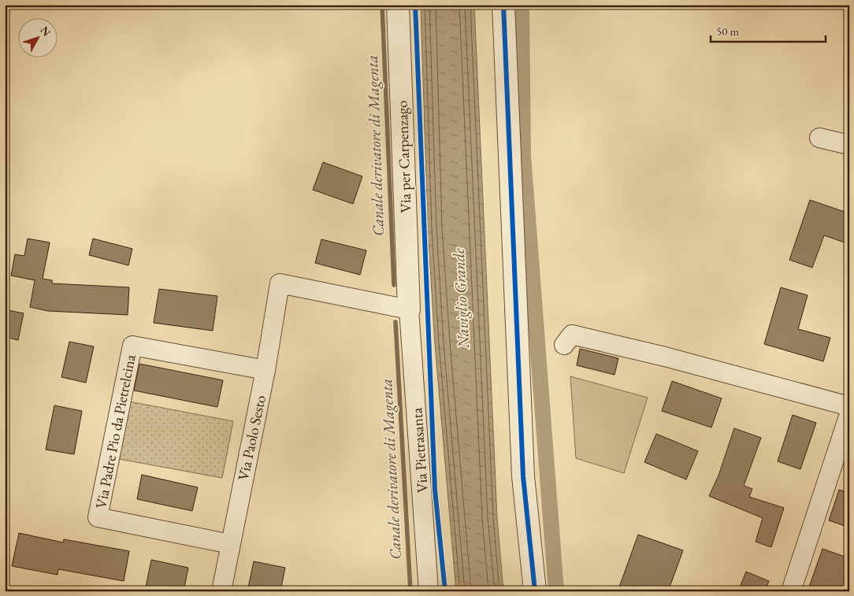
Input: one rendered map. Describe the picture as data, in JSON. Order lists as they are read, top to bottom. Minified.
{"streets":{"street":["Via per Carpenzago","Via Padre Pio da Pietrelcina","Via Paolo Sesto","Via Pietrasanta"]},"crossings":[["Via per Carpenzago","Via Paolo Sesto"],["Via per Carpenzago","Via Pietrasanta"],["Via Padre Pio da Pietrelcina","Via Paolo Sesto"],["Via Paolo Sesto","Via Pietrasanta"]],"water":["Canale derivatore di Magenta","Naviglio Grande"],"scale_bar":"50 m","north":"top right"}
